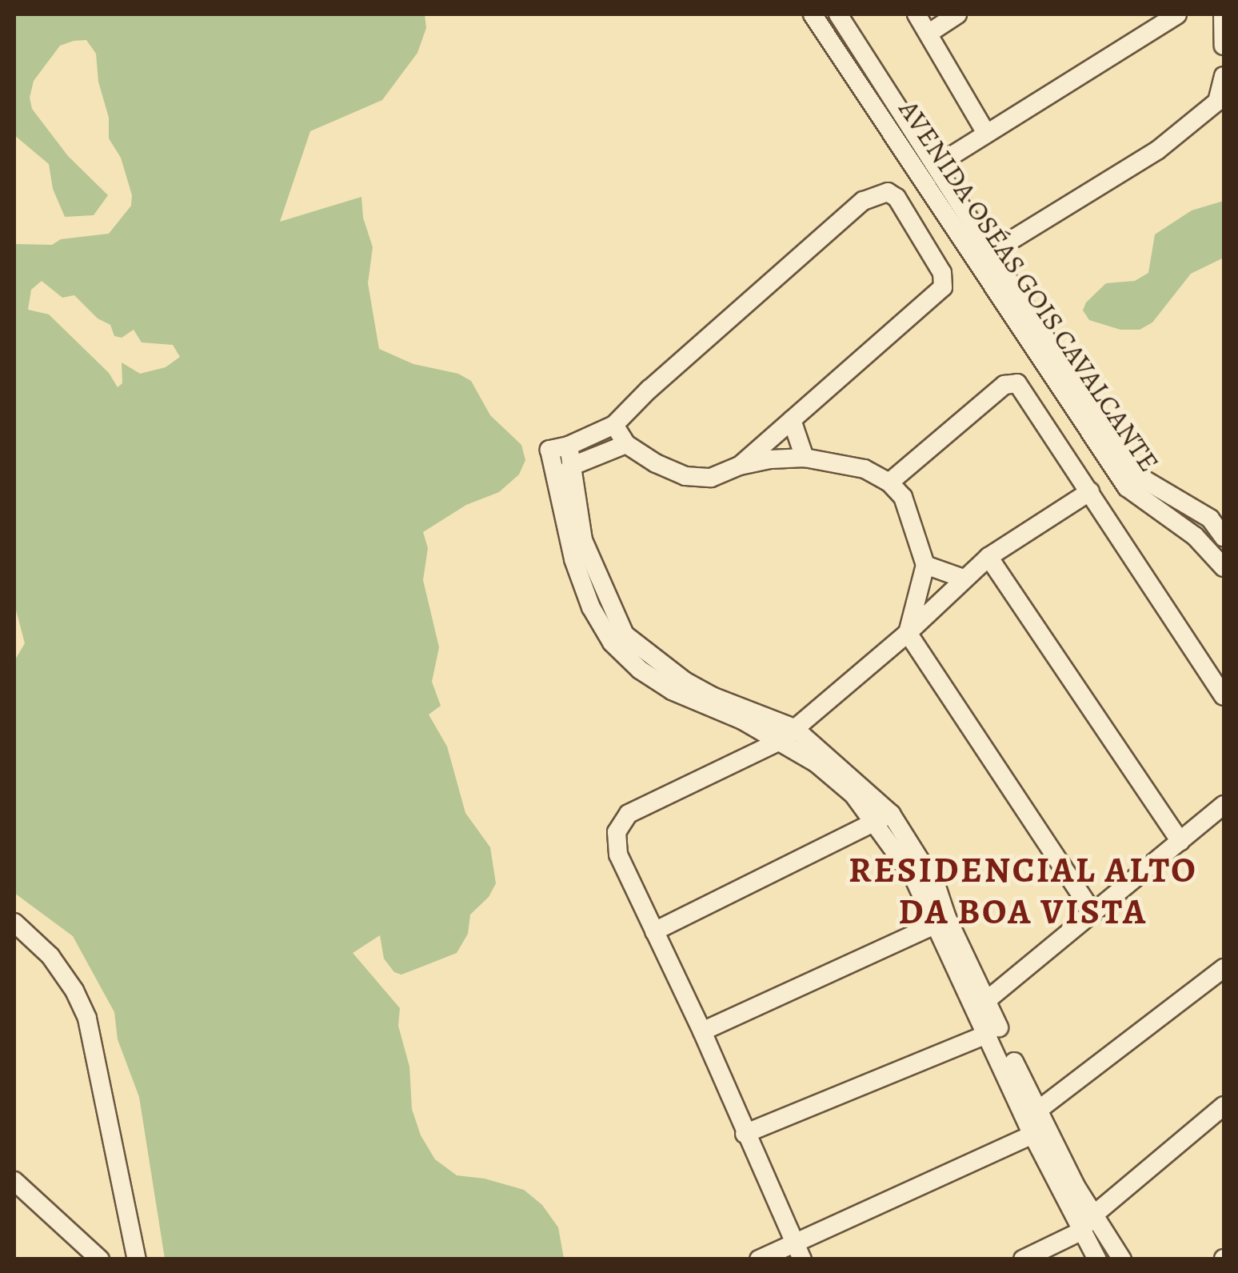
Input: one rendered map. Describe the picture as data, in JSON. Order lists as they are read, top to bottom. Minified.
{"streets":{"street":["AVENIDA OSÉAS GOIS CAVALCANTE"]},"districts":["RESIDENCIAL ALTO DA BOA VISTA"]}
